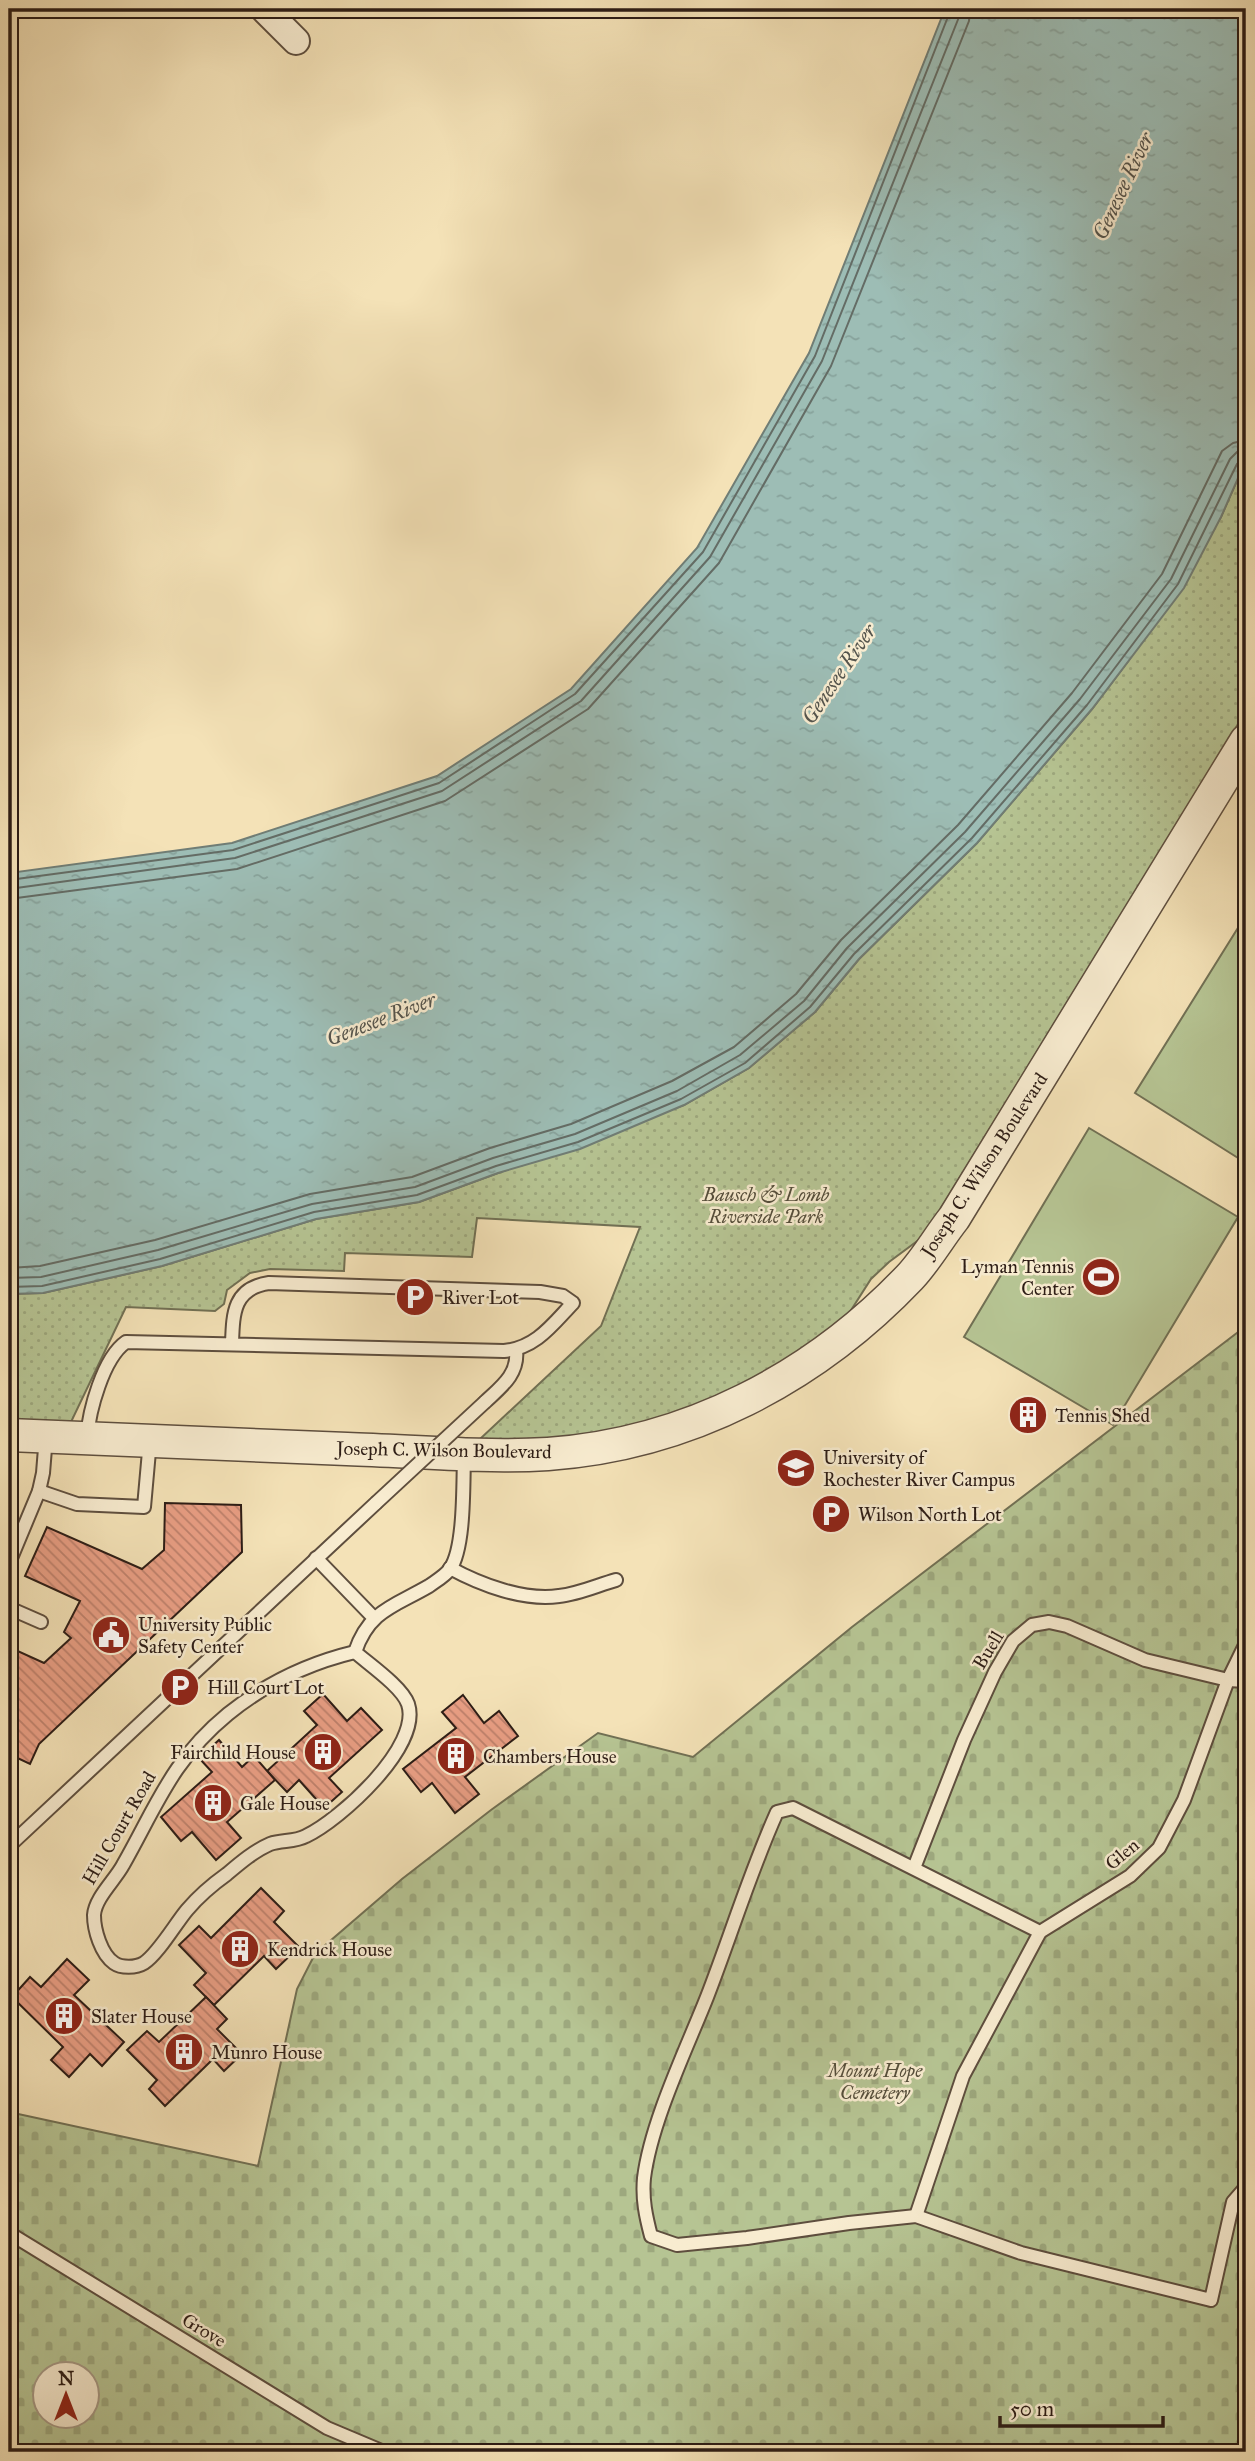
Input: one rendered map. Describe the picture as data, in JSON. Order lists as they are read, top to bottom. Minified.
{"streets":{"street":["Joseph C. Wilson Boulevard"],"lane":["Buell","Hill Court Road","Glen","Grove"]},"crossings":[["Buell","Glen"]],"water":["Genesee River"],"parks":["Bausch & Lomb Riverside Park","Mount Hope Cemetery"],"places":{"sports":["Lyman Tennis Center"],"parking":["River Lot","Wilson North Lot","Hill Court Lot"],"building":["Tennis Shed","Fairchild House","Chambers House","Gale House","Kendrick House","Slater House","Munro House"],"school or university":["University of Rochester River Campus"],"public building":["University Public Safety Center"]},"scale_bar":"50 m","north":"top"}
